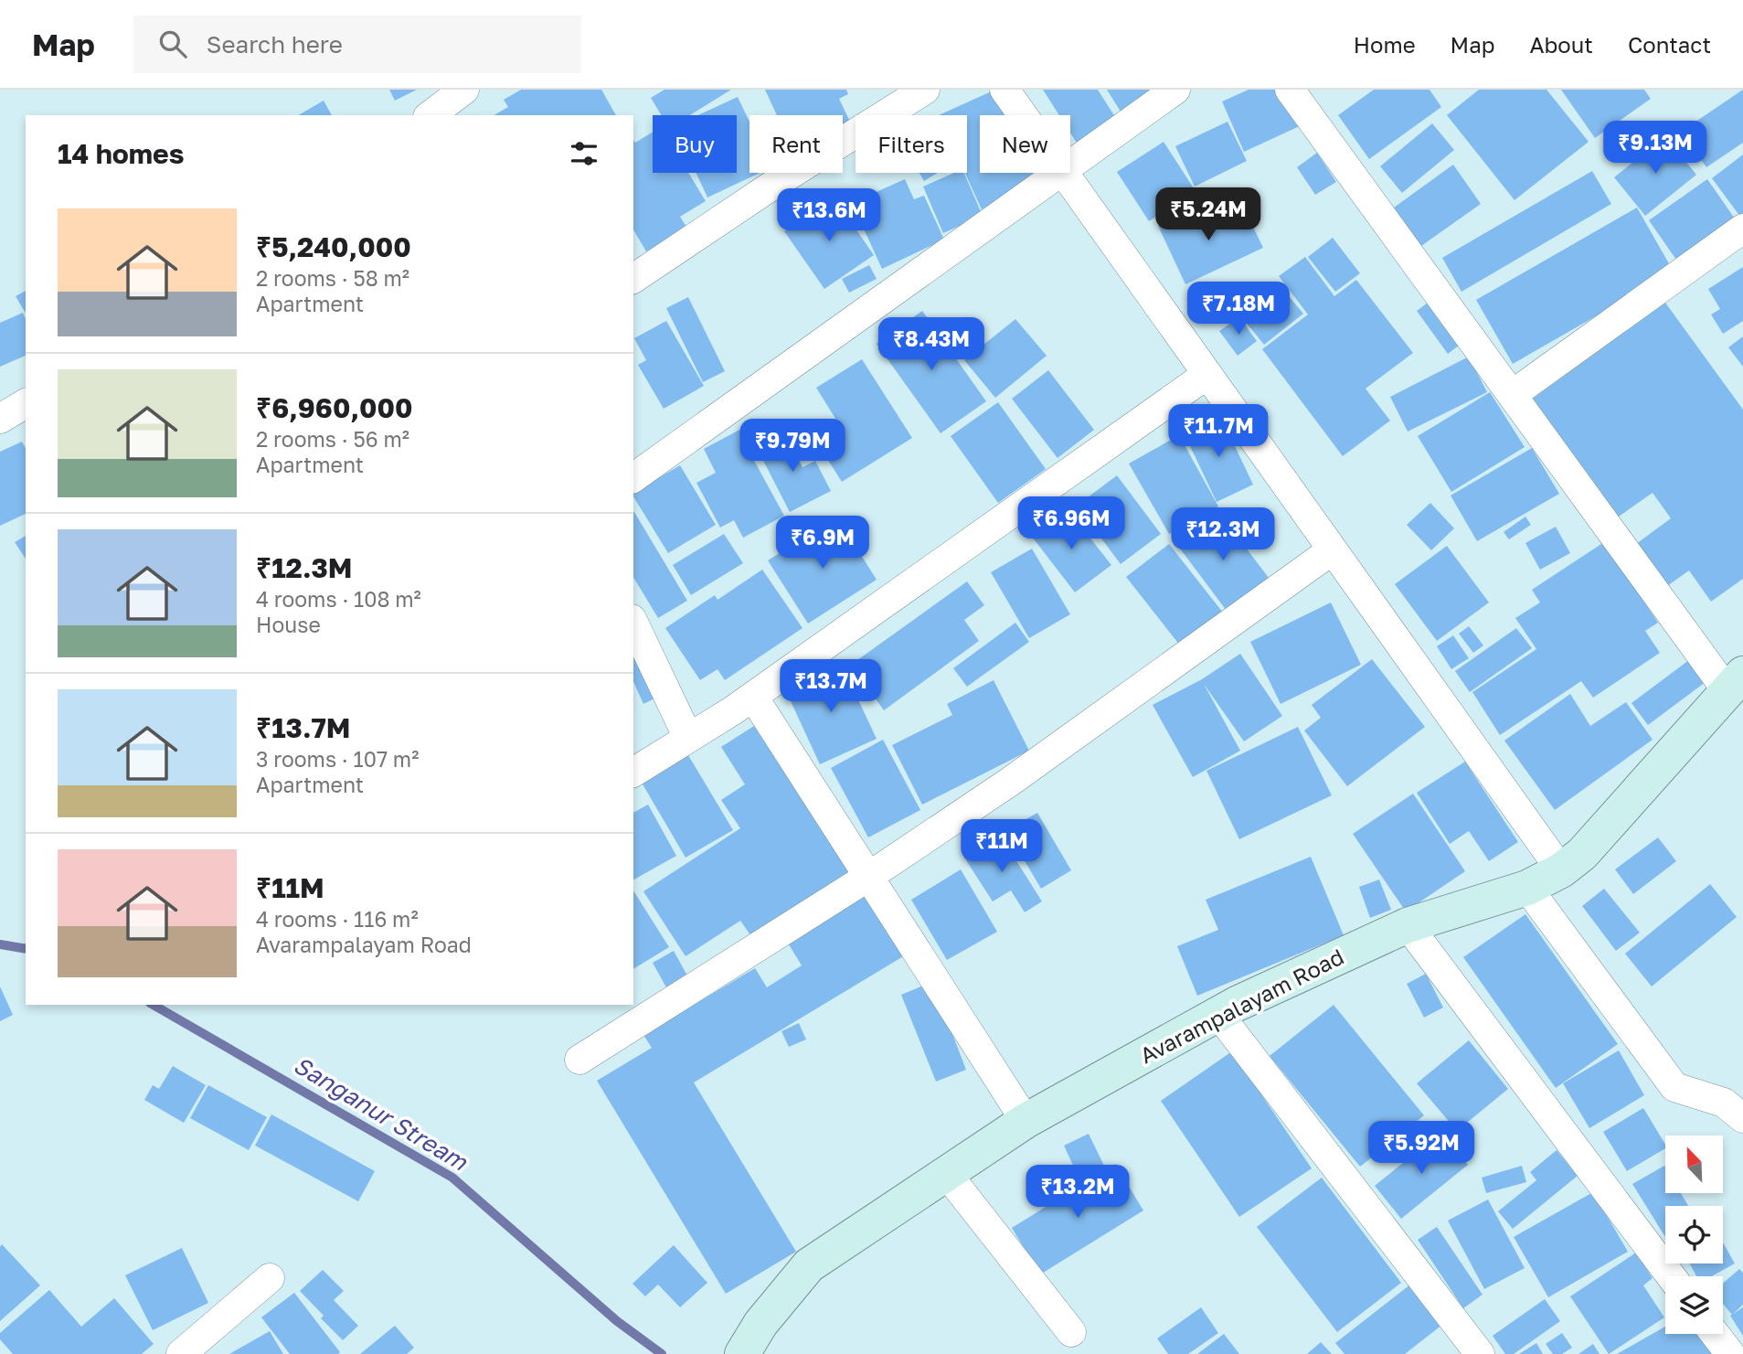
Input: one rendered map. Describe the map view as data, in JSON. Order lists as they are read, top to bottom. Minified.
{"streets":{"street":["Avarampalayam Road"]},"water":["Sanganur Stream"],"north":"top left","page":{"header":"Map","search":"Search here","nav":["Home","Map","About","Contact"],"chip":["Buy","Rent","Filters","New"],"heading":"14 homes","price":["₹9.13M","₹5.24M","₹13.6M","₹7.18M","₹8.43M","₹11.7M","₹9.79M","₹6.96M","₹12.3M","₹6.9M","₹13.7M","₹11M","₹5.92M","₹13.2M"],"list":[{"name":"₹5,240,000","note":"2 rooms · 58 m² · Apartment"},{"name":"₹6,960,000","note":"2 rooms · 56 m² · Apartment"},{"name":"₹12.3M","note":"4 rooms · 108 m² · House"},{"name":"₹13.7M","note":"3 rooms · 107 m² · Apartment"},{"name":"₹11M","note":"4 rooms · 116 m² · Avarampalayam Road"}]}}
